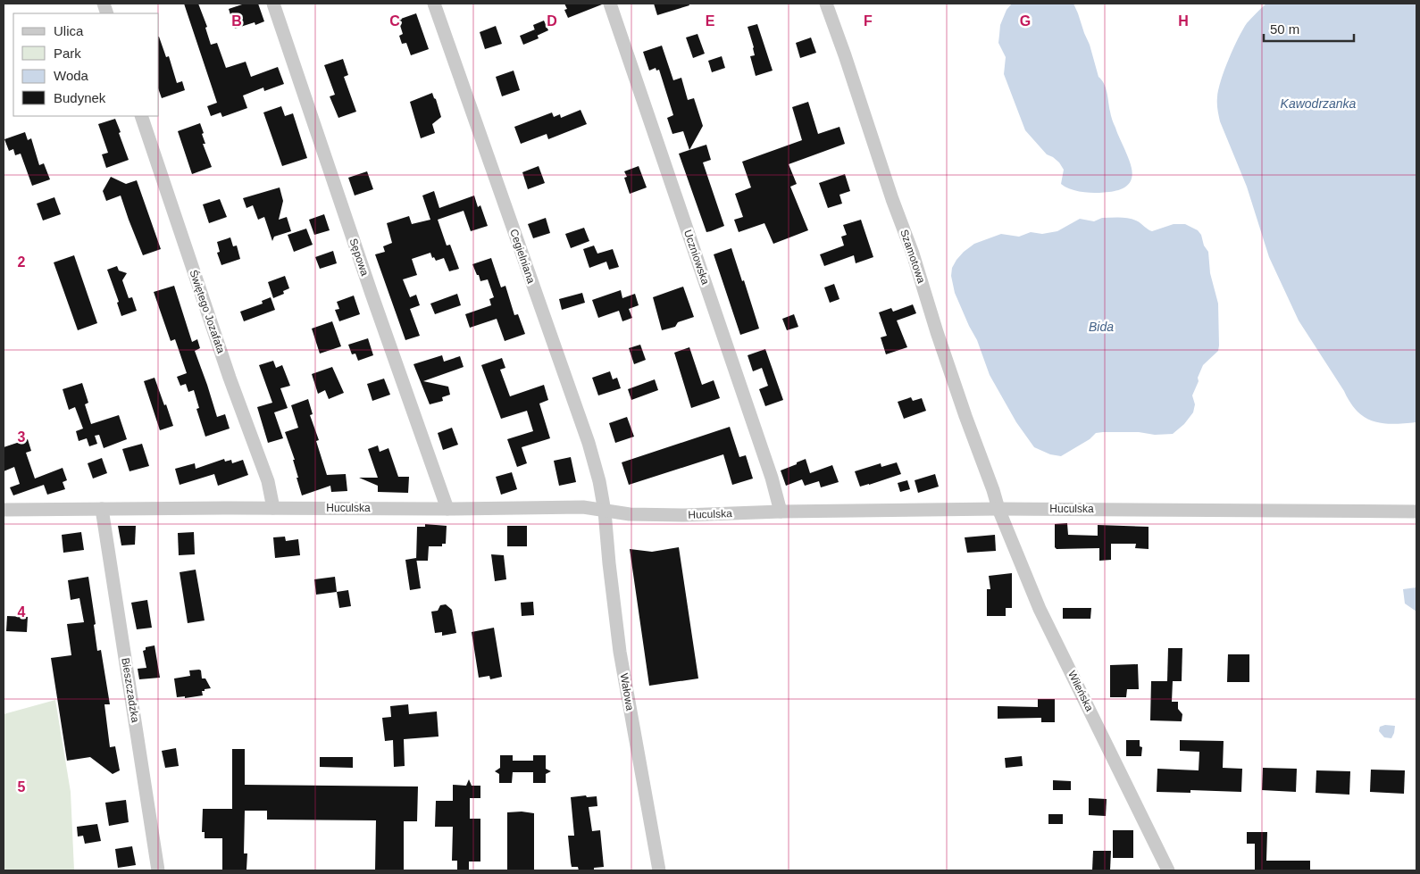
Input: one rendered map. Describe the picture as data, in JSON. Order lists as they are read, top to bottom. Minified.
{"streets":{"street":["Cegielniana","Szamotowa","Sępowa","Uczniowska","Świętego Jozafata","Huculska","Bieszczadzka","Wileńska","Wałowa"]},"crossings":[["Cegielniana","Huculska"],["Cegielniana","Wałowa"],["Szamotowa","Huculska"],["Szamotowa","Wileńska"],["Sępowa","Huculska"],["Uczniowska","Huculska"],["Świętego Jozafata","Huculska"],["Huculska","Bieszczadzka"],["Huculska","Wileńska"],["Huculska","Wałowa"]],"water":["Kawodrzanka","Bida"],"legend":["Ulica","Park","Woda","Budynek"],"scale_bar":"50 m","grid":{"columns":["B","C","D","E","F","G","H"],"rows":["2","3","4","5"]}}
